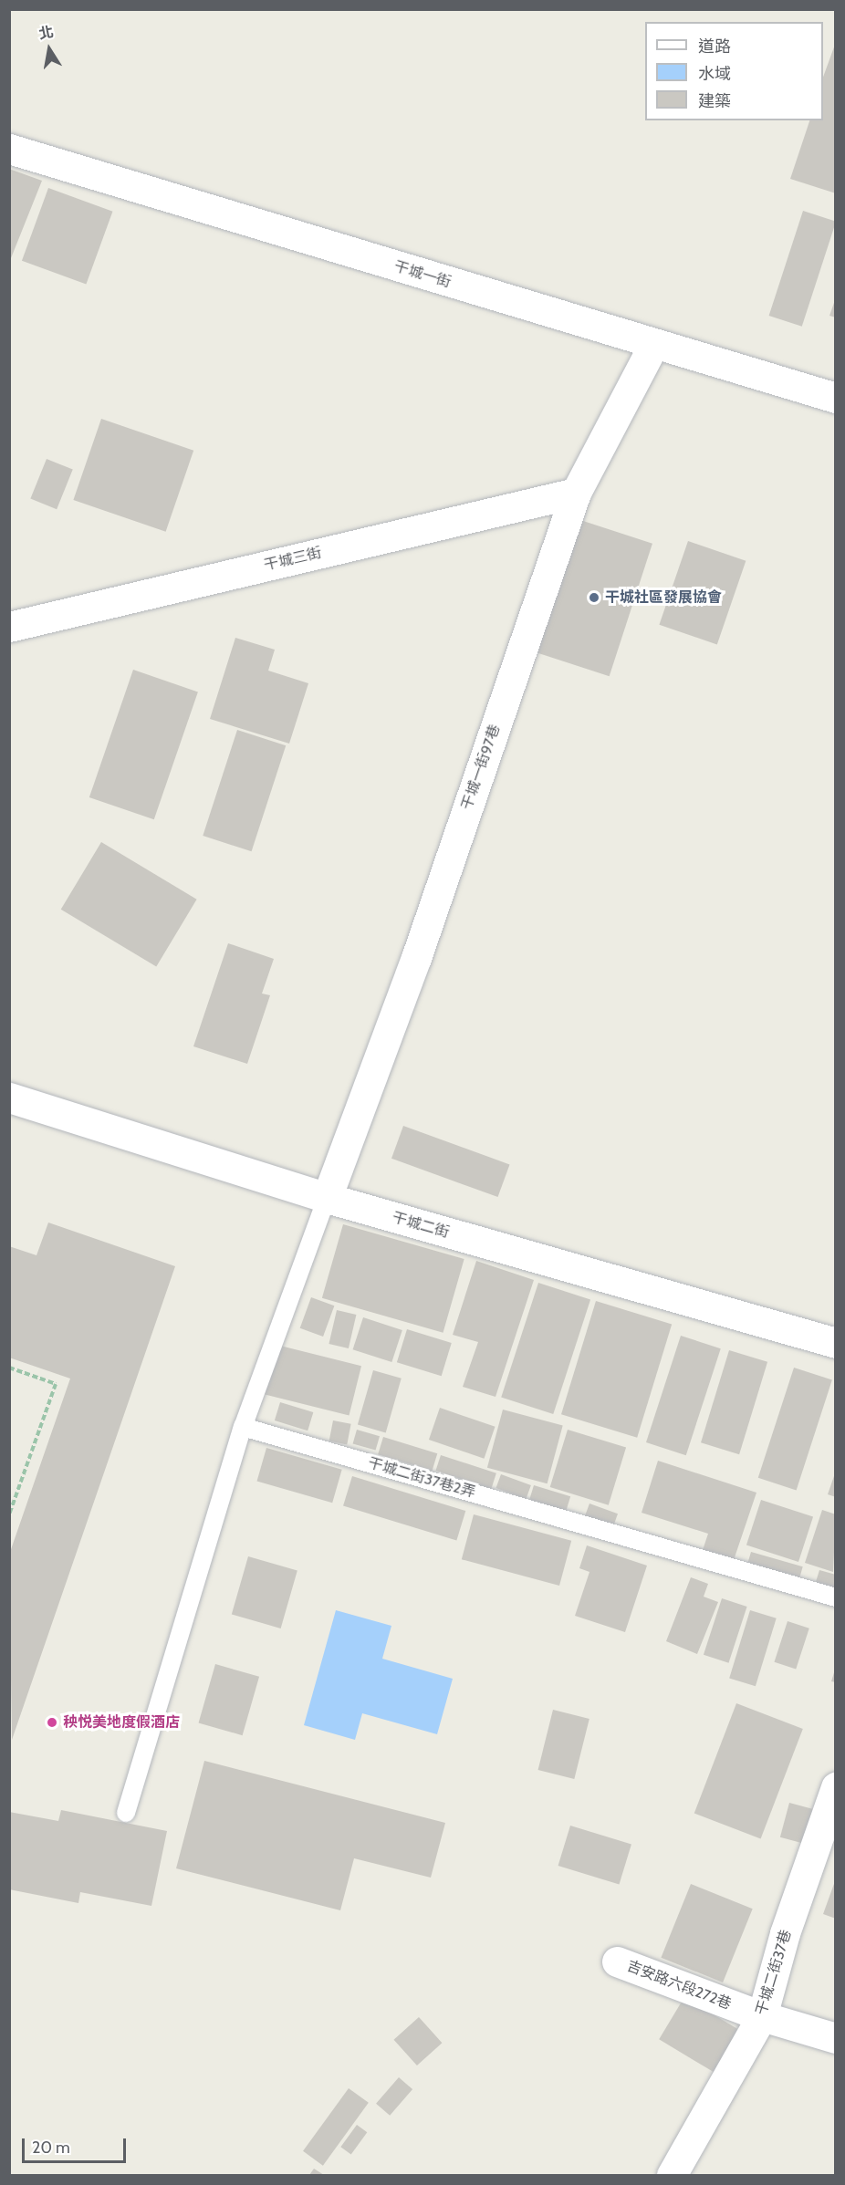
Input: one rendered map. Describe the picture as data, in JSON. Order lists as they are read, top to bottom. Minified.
{"streets":{"street":["干城一街","干城三街","干城一街97巷","干城二街","干城二街37巷","吉安路六段272巷"],"lane":["干城二街37巷2弄"]},"crossings":[["干城一街","干城一街97巷"],["干城三街","干城一街97巷"],["干城一街97巷","干城二街"],["干城二街37巷","吉安路六段272巷"]],"places":["干城社區發展協會","秧悦美地度假酒店"],"legend":["道路","水域","建築"],"scale_bar":"20 m","north":"top"}
